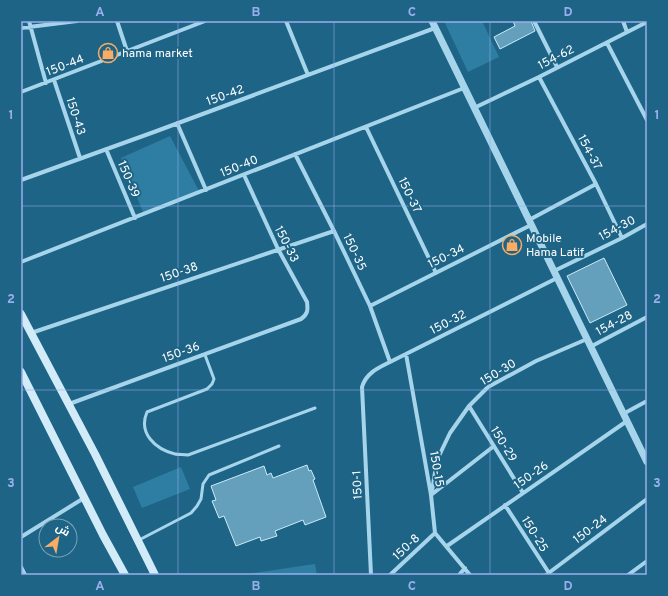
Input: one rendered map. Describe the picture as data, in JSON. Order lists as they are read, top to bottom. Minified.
{"streets":{"street":["154-62","150-44","150-42","150-43","154-37","150-40","150-39","150-37","154-30","150-33","150-35","150-34","150-38","150-32","154-28","150-36","150-30","150-29","150-15","150-26","150-1","150-24","150-25","150-8"]},"crossings":[["154-62","154-37"],["150-44","150-43"],["150-42","150-43"],["150-42","150-39"],["154-37","154-30"],["154-37","150-34"],["150-40","150-39"],["150-40","150-37"],["150-40","150-33"],["150-40","150-35"],["150-37","150-34"],["154-30","150-32"],["150-33","150-38"],["150-33","150-36"],["150-35","150-34"],["150-35","150-38"],["150-35","150-32"],["150-32","150-15"],["150-32","150-1"],["150-30","150-29"],["150-30","150-15"],["150-29","150-26"],["150-15","150-8"],["150-26","150-25"],["150-24","150-25"]],"places":{"shop":["hama market","Mobile Hama Latif"]},"north":"top right","grid":{"columns":["A","B","C","D"],"rows":["1","2","3"]}}
